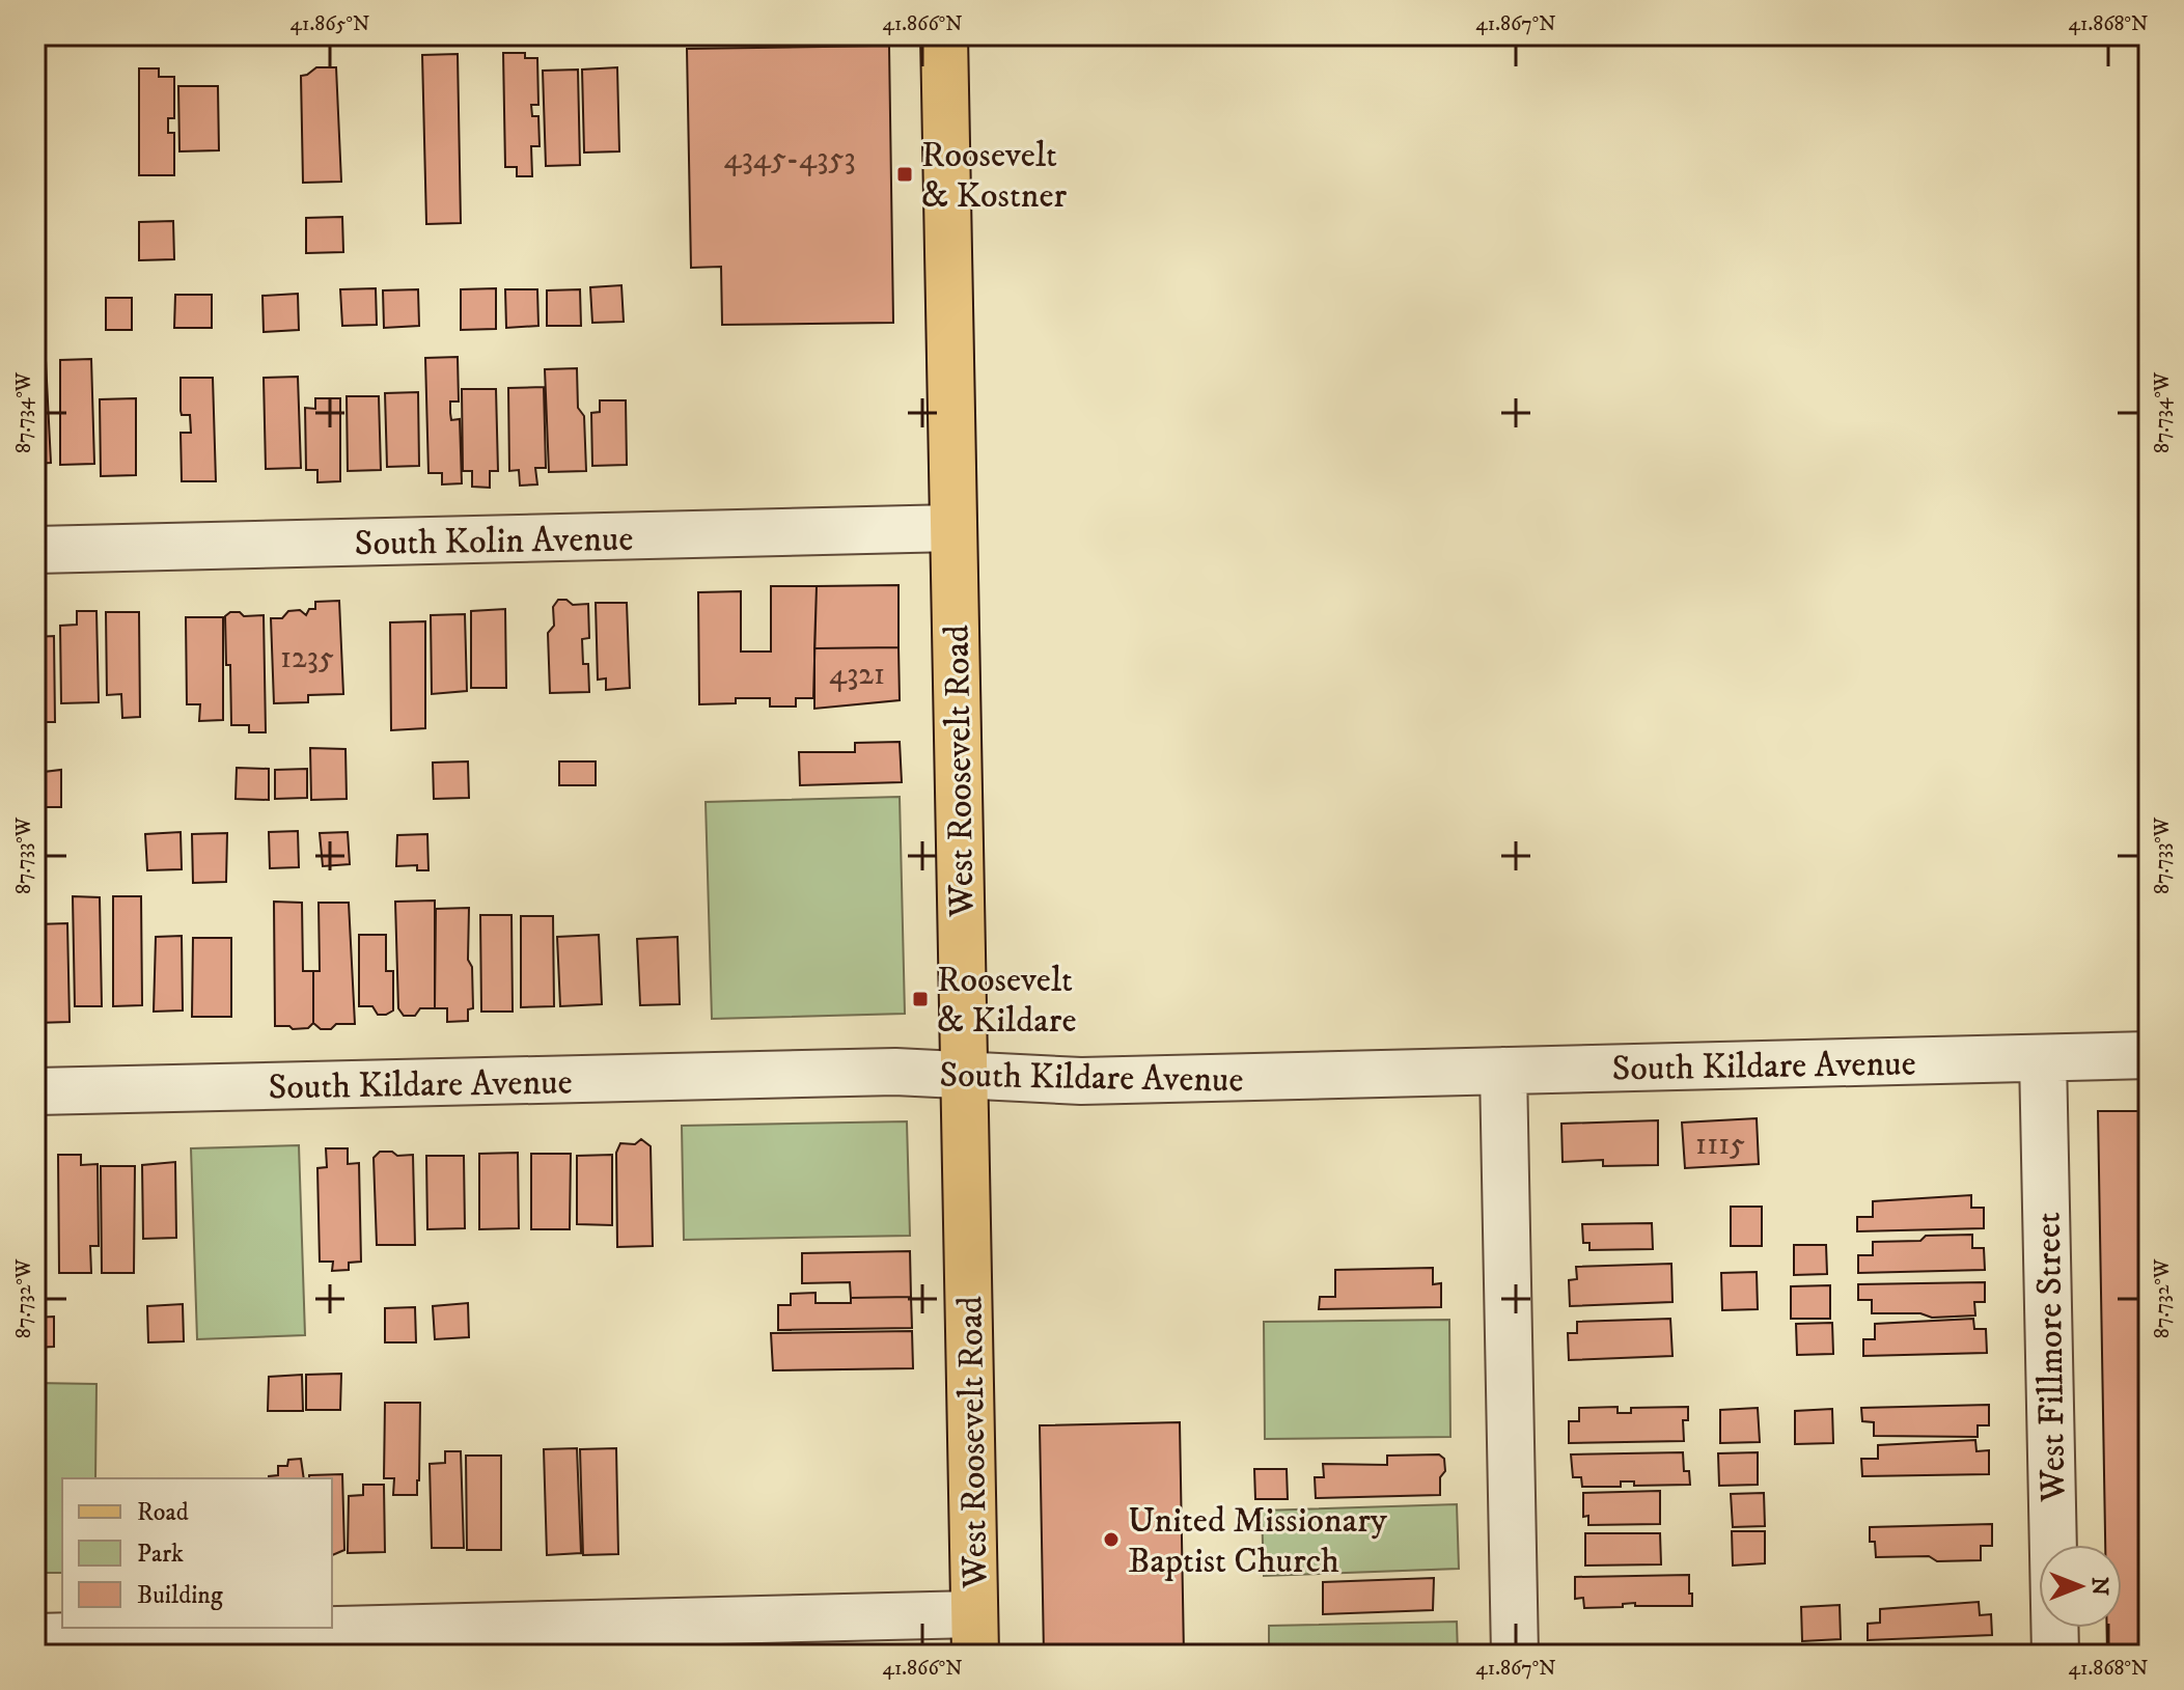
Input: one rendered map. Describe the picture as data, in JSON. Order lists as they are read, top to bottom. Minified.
{"streets":{"main road":["West Roosevelt Road"],"street":["South Kolin Avenue","South Kildare Avenue","West Fillmore Street"]},"crossings":[["South Kolin Avenue","West Roosevelt Road"],["West Roosevelt Road","South Kildare Avenue"],["South Kildare Avenue","West Fillmore Street"]],"places":{"transit":["Roosevelt & Kostner","Roosevelt & Kildare"],"other":["United Missionary Baptist Church"]},"house_numbers":["4345-4353","1235","4321","1115"],"legend":["Road","Park","Building"],"north":"right","coordinates":["41.865°N","41.866°N","41.867°N","41.868°N","87.734°W","87.733°W","87.732°W"]}
